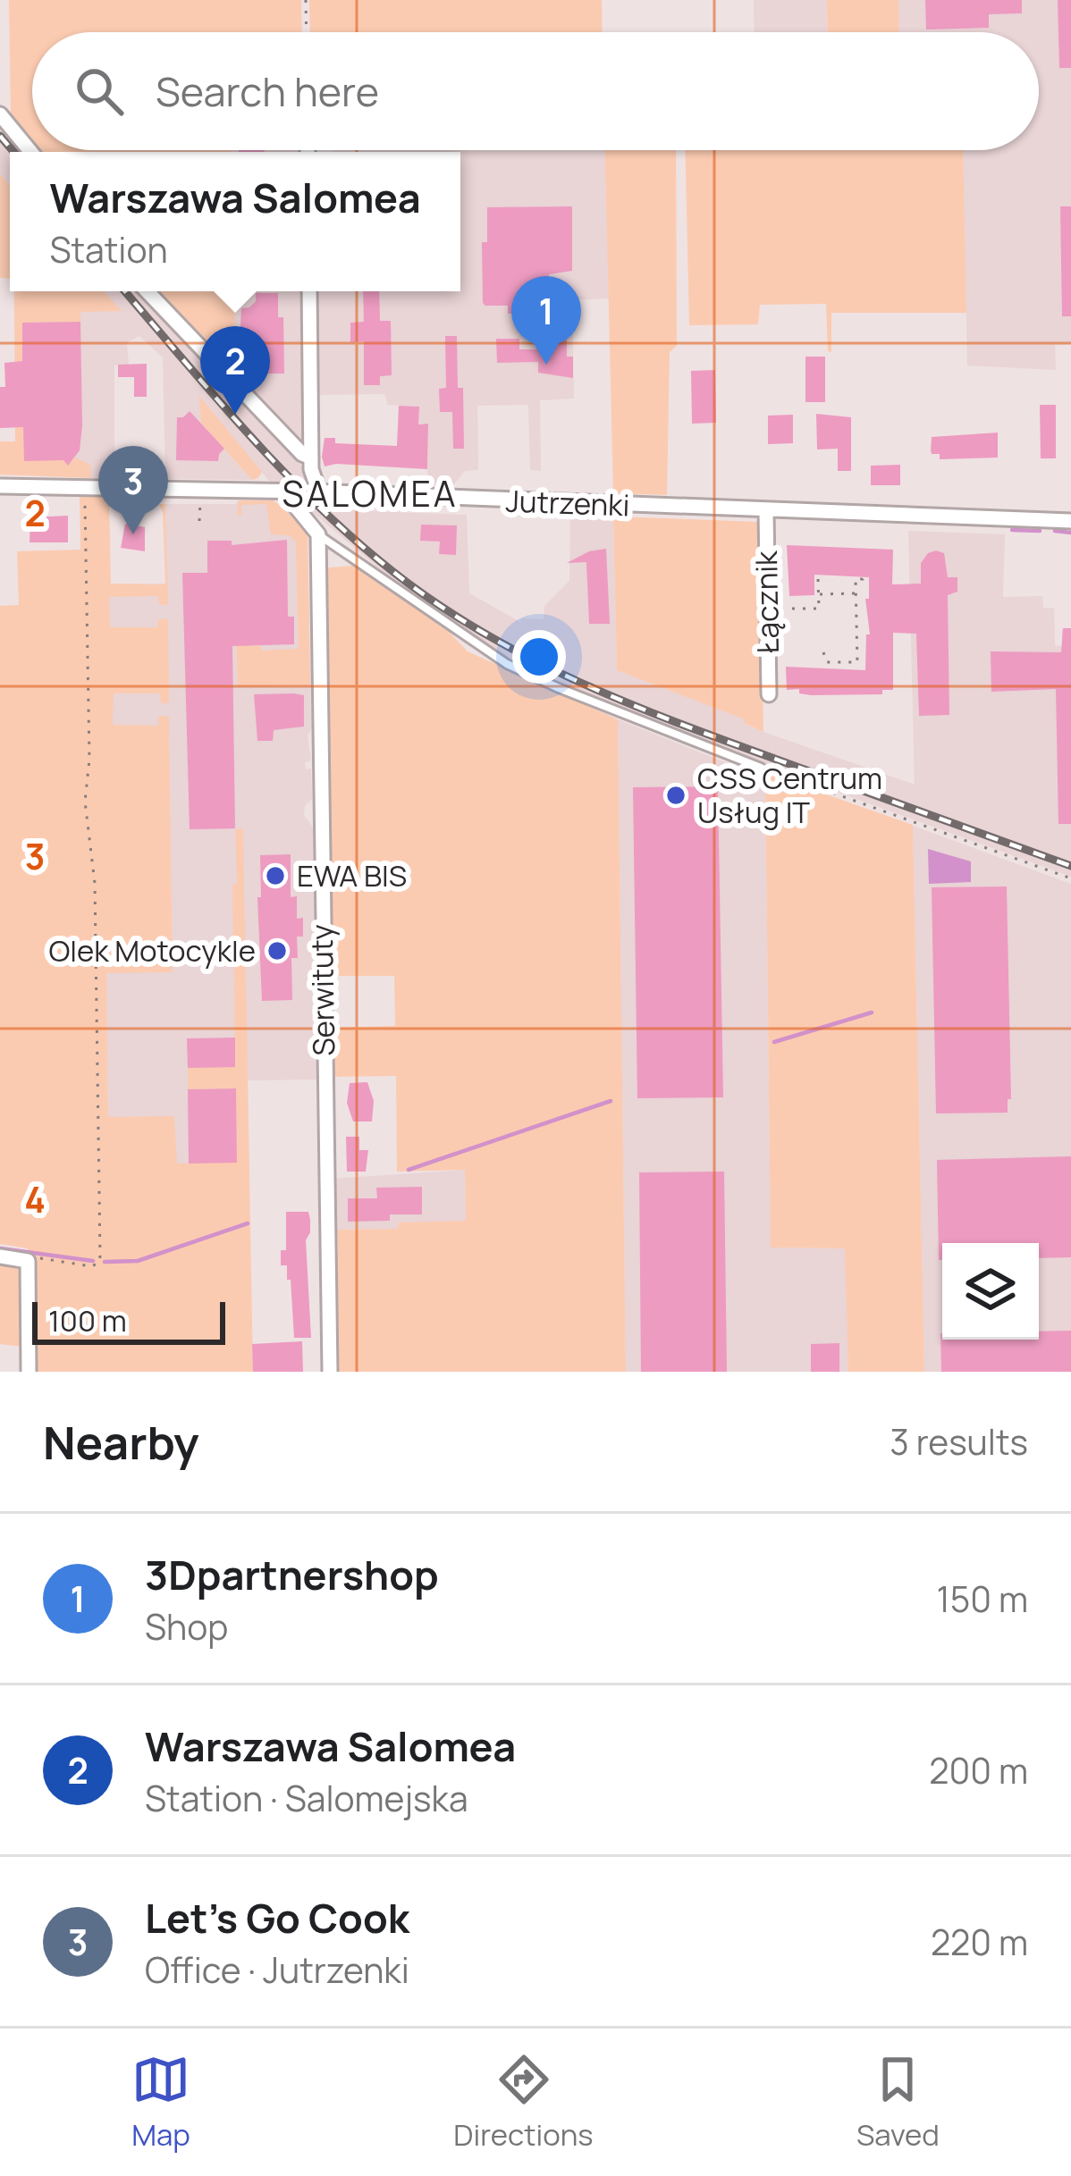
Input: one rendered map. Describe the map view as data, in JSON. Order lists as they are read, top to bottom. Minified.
{"streets":{"street":["Jutrzenki","Łącznik","Serwituty"]},"crossings":[["Jutrzenki","Łącznik"]],"districts":["SALOMEA"],"places":["CSS Centrum Usług IT","EWA BIS","Olek Motocykle"],"scale_bar":"100 m","page":{"search":"Search here","popup":["Warszawa Salomea","Station"],"pins":["1","2","3"],"scale":"100 m","heading":["Nearby","3 results"],"list":[{"mark":"1","name":"3Dpartnershop","note":"Shop","value":"150 m"},{"mark":"2","name":"Warszawa Salomea","note":"Station · Salomejska","value":"200 m"},{"mark":"3","name":"Let's Go Cook","note":"Office · Jutrzenki","value":"220 m"}],"nav":["Map","Directions","Saved"]},"grid":{"rows":["2","3","4"]}}
